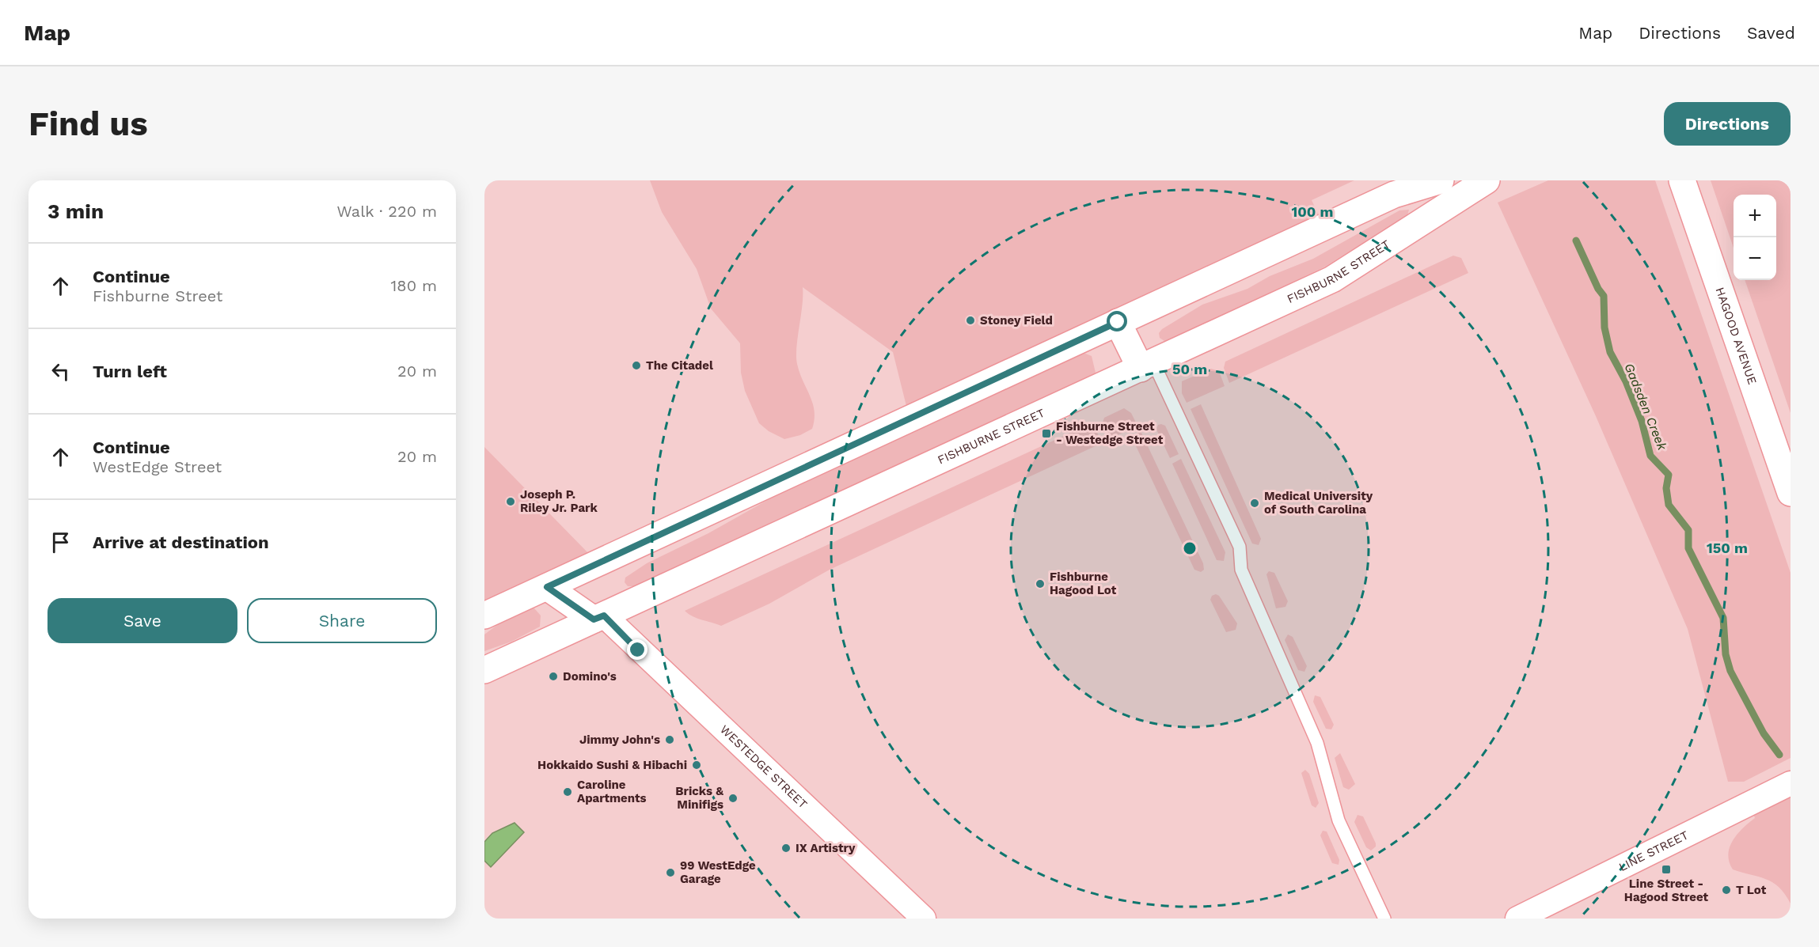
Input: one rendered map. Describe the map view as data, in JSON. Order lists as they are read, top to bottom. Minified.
{"streets":{"main road":["FISHBURNE STREET","HAGOOD AVENUE"],"street":["WESTEDGE STREET","LINE STREET"]},"crossings":[["FISHBURNE STREET","WESTEDGE STREET"]],"water":["Gadsden Creek"],"places":{"other":["Stoney Field","The Citadel","Joseph P. Riley Jr. Park","Medical University of South Carolina","Fishburne Hagood Lot","Domino's","Jimmy John's","Hokkaido Sushi & Hibachi","Caroline Apartments","Bricks & Minifigs","IX Artistry","99 WestEdge Garage","T Lot"],"transit":["Fishburne Street - Westedge Street","Line Street - Hagood Street"]},"page":{"header":"Map","nav":["Map","Directions","Saved"],"buttons":["Directions",["Save","Share"]],"title":"Find us","heading":["3 min","Walk · 220 m"],"map_buttons":["+","−"],"list":[["Continue","Fishburne Street","180 m"],["Turn left","20 m"],["Continue","WestEdge Street","20 m"],"Arrive at destination"]},"rings":["100 m","50 m","150 m"]}
